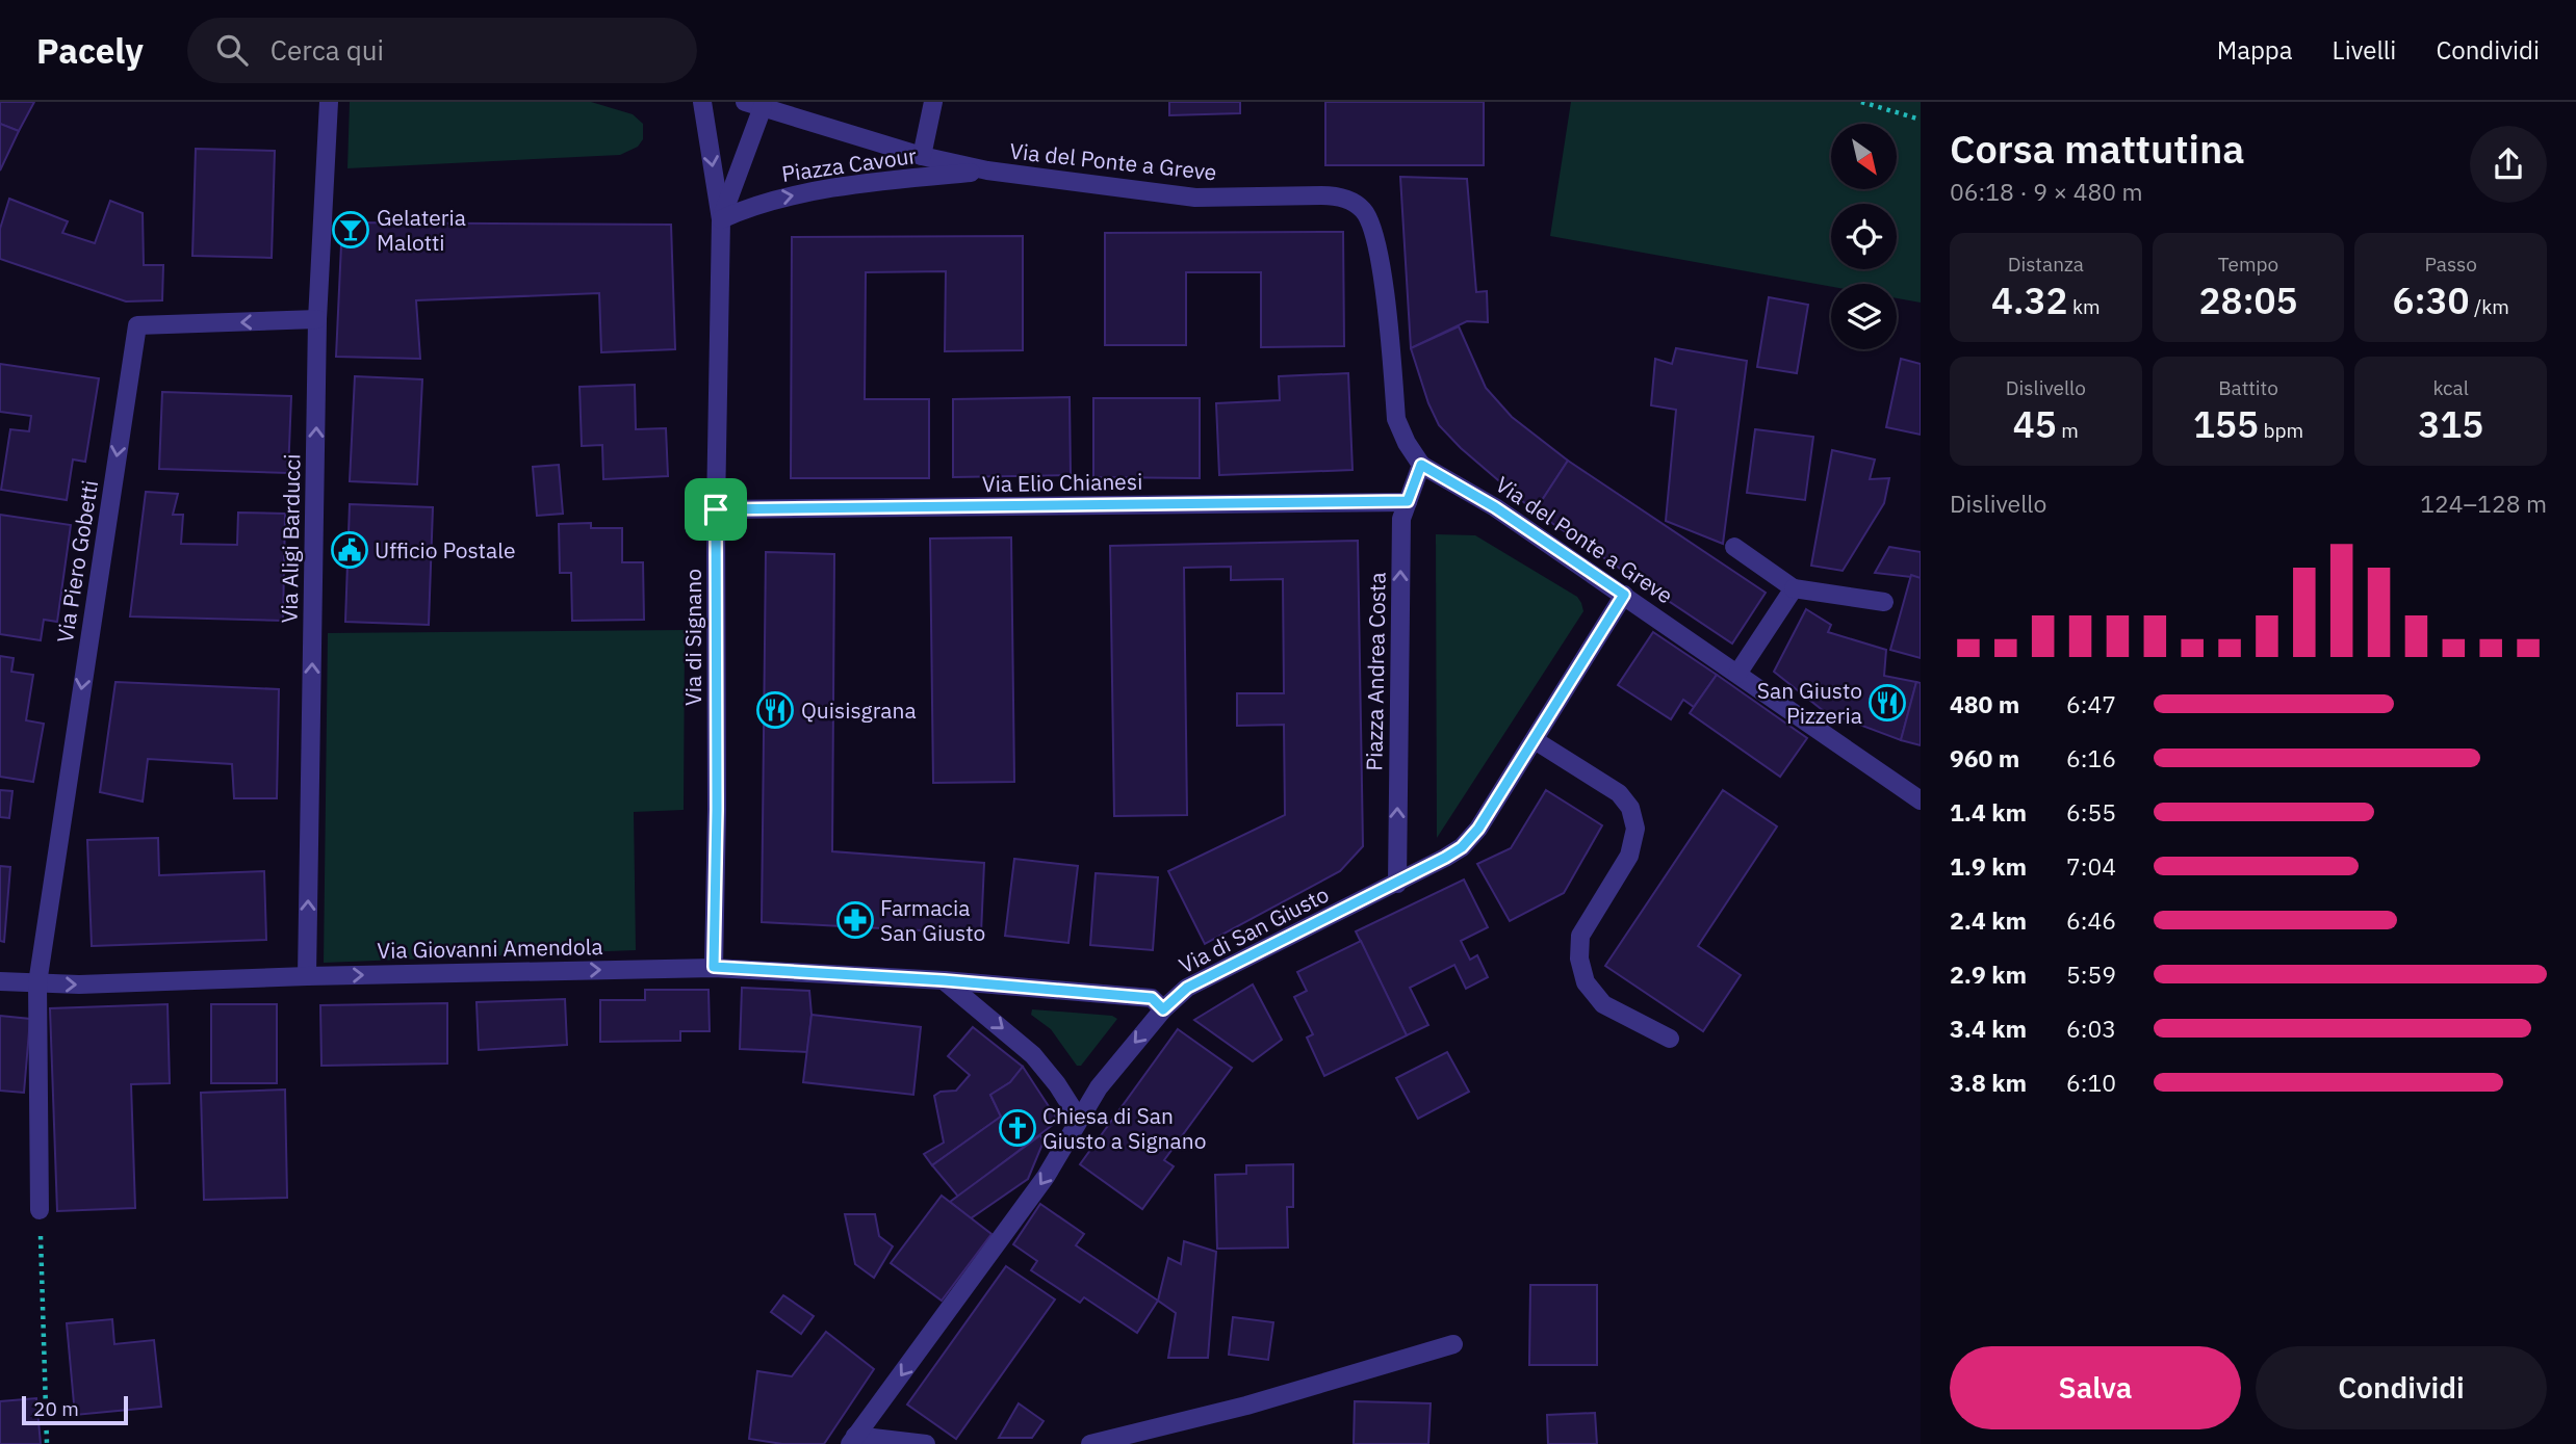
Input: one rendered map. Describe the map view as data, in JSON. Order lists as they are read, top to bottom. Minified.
{"streets":{"street":["Via del Ponte a Greve","Piazza Cavour","Via Elio Chianesi","Via Aligi Barducci","Via Piero Gobetti","Via di Signano","Piazza Andrea Costa","Via di San Giusto","Via Giovanni Amendola"]},"crossings":[["Via del Ponte a Greve","Piazza Cavour"],["Via del Ponte a Greve","Piazza Andrea Costa"],["Via del Ponte a Greve","Via di San Giusto"],["Piazza Cavour","Via di Signano"],["Via Elio Chianesi","Via di Signano"],["Via Elio Chianesi","Piazza Andrea Costa"],["Via Aligi Barducci","Via Piero Gobetti"],["Via Aligi Barducci","Via Giovanni Amendola"],["Via Piero Gobetti","Via Giovanni Amendola"],["Via di Signano","Via Giovanni Amendola"],["Piazza Andrea Costa","Via di San Giusto"],["Via di San Giusto","Via Giovanni Amendola"]],"one_way":["Piazza Cavour","Via Aligi Barducci","Via Piero Gobetti","Piazza Andrea Costa","Via di San Giusto","Via Giovanni Amendola"],"places":{"bar":["Gelateria Malotti"],"public building":["Ufficio Postale"],"restaurant":["San Giusto Pizzeria","Quisisgrana"],"pharmacy":["Farmacia San Giusto"],"church":["Chiesa di San Giusto a Signano"]},"scale_bar":"20 m","north":"bottom right","page":{"header":"Pacely","search":"Cerca qui","nav":["Mappa","Livelli","Condividi"],"heading":["Corsa mattutina","06:18 · 9 × 480 m"],"stats":[["Distanza","4.32 km"],["Tempo","28:05"],["Passo","6:30 /km"],["Dislivello","45 m"],["Battito","155 bpm"],["kcal","315"]],"chart":["Dislivello","124–128 m"],"list":[{"name":"480 m","note":"6:47"},{"name":"960 m","note":"6:16"},{"name":"1.4 km","note":"6:55"},{"name":"1.9 km","note":"7:04"},{"name":"2.4 km","note":"6:46"},{"name":"2.9 km","note":"5:59"},{"name":"3.4 km","note":"6:03"},{"name":"3.8 km","note":"6:10"}],"buttons":["Salva","Condividi"],"scale":"20 m"}}
